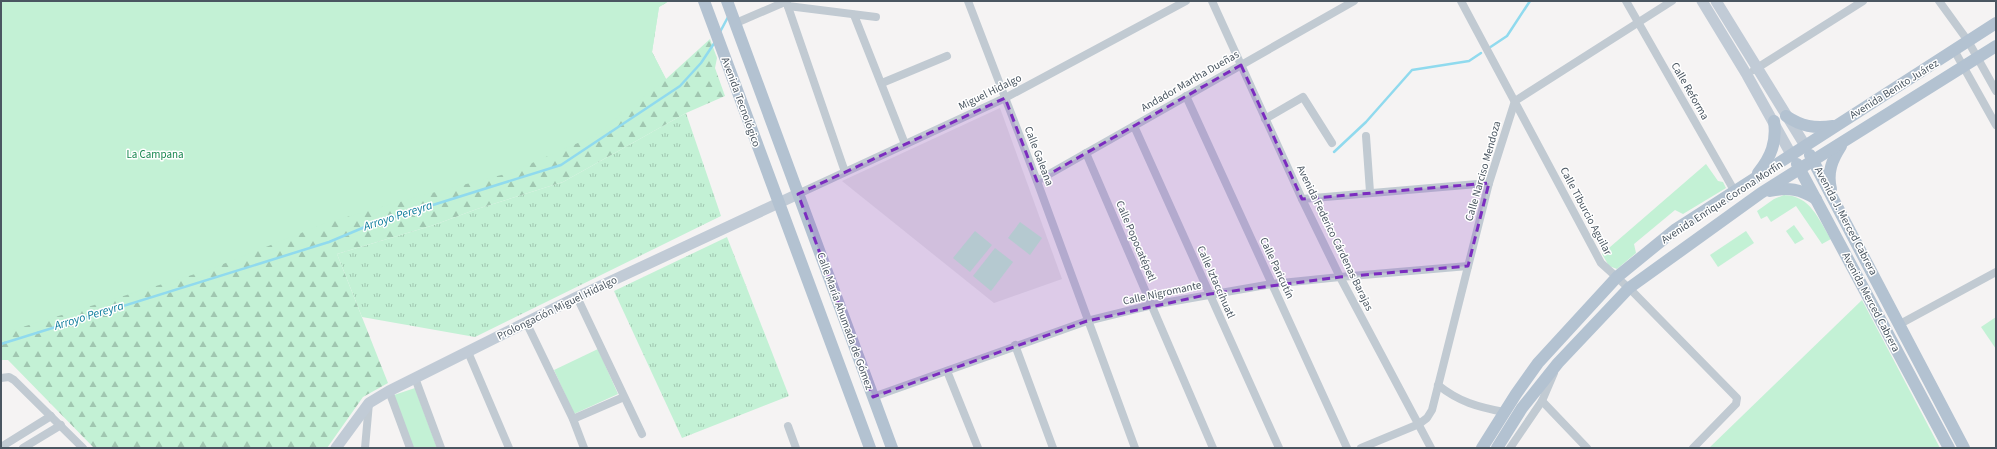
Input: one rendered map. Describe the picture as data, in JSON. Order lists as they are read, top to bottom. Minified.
{"streets":{"main road":["Avenida Benito Juárez","Avenida Tecnológico","Avenida Enrique Corona Morfín","Avenida J. Merced Cabrera","Avenida Merced Cabrera","Prolongación Miguel Hidalgo","Calle María Ahumada de Gómez"],"street":["Andador Martha Dueñas","Calle Reforma","Miguel Hidalgo","Calle Galeana","Calle Narciso Mendoza","Calle Tiburcio Aguilar","Avenida Federico Cárdenas Barajas","Calle Popocatépetl","Calle Paricutín","Calle Iztaccíhuatl","Calle Nigromante"]},"crossings":[["Andador Martha Dueñas","Calle Galeana"],["Andador Martha Dueñas","Avenida Federico Cárdenas Barajas"],["Andador Martha Dueñas","Calle Popocatépetl"],["Andador Martha Dueñas","Calle Paricutín"],["Andador Martha Dueñas","Calle Iztaccíhuatl"],["Avenida Benito Juárez","Avenida Enrique Corona Morfín"],["Avenida Benito Juárez","Avenida J. Merced Cabrera"],["Avenida Benito Juárez","Avenida Merced Cabrera"],["Calle Reforma","Avenida Enrique Corona Morfín"],["Miguel Hidalgo","Avenida Tecnológico"],["Miguel Hidalgo","Calle Galeana"],["Miguel Hidalgo","Prolongación Miguel Hidalgo"],["Miguel Hidalgo","Calle María Ahumada de Gómez"],["Avenida Tecnológico","Prolongación Miguel Hidalgo"],["Avenida Tecnológico","Calle María Ahumada de Gómez"],["Calle Galeana","Calle Nigromante"],["Calle Narciso Mendoza","Calle Tiburcio Aguilar"],["Calle Narciso Mendoza","Avenida Federico Cárdenas Barajas"],["Calle Narciso Mendoza","Calle Nigromante"],["Avenida Enrique Corona Morfín","Calle Tiburcio Aguilar"],["Avenida Enrique Corona Morfín","Avenida Merced Cabrera"],["Avenida Federico Cárdenas Barajas","Calle Nigromante"],["Calle Popocatépetl","Calle Nigromante"],["Calle Paricutín","Calle Nigromante"],["Calle Iztaccíhuatl","Calle Nigromante"],["Calle Nigromante","Calle María Ahumada de Gómez"],["Prolongación Miguel Hidalgo","Calle María Ahumada de Gómez"]],"water":["Arroyo Pereyra"],"parks":["La Campana"]}
